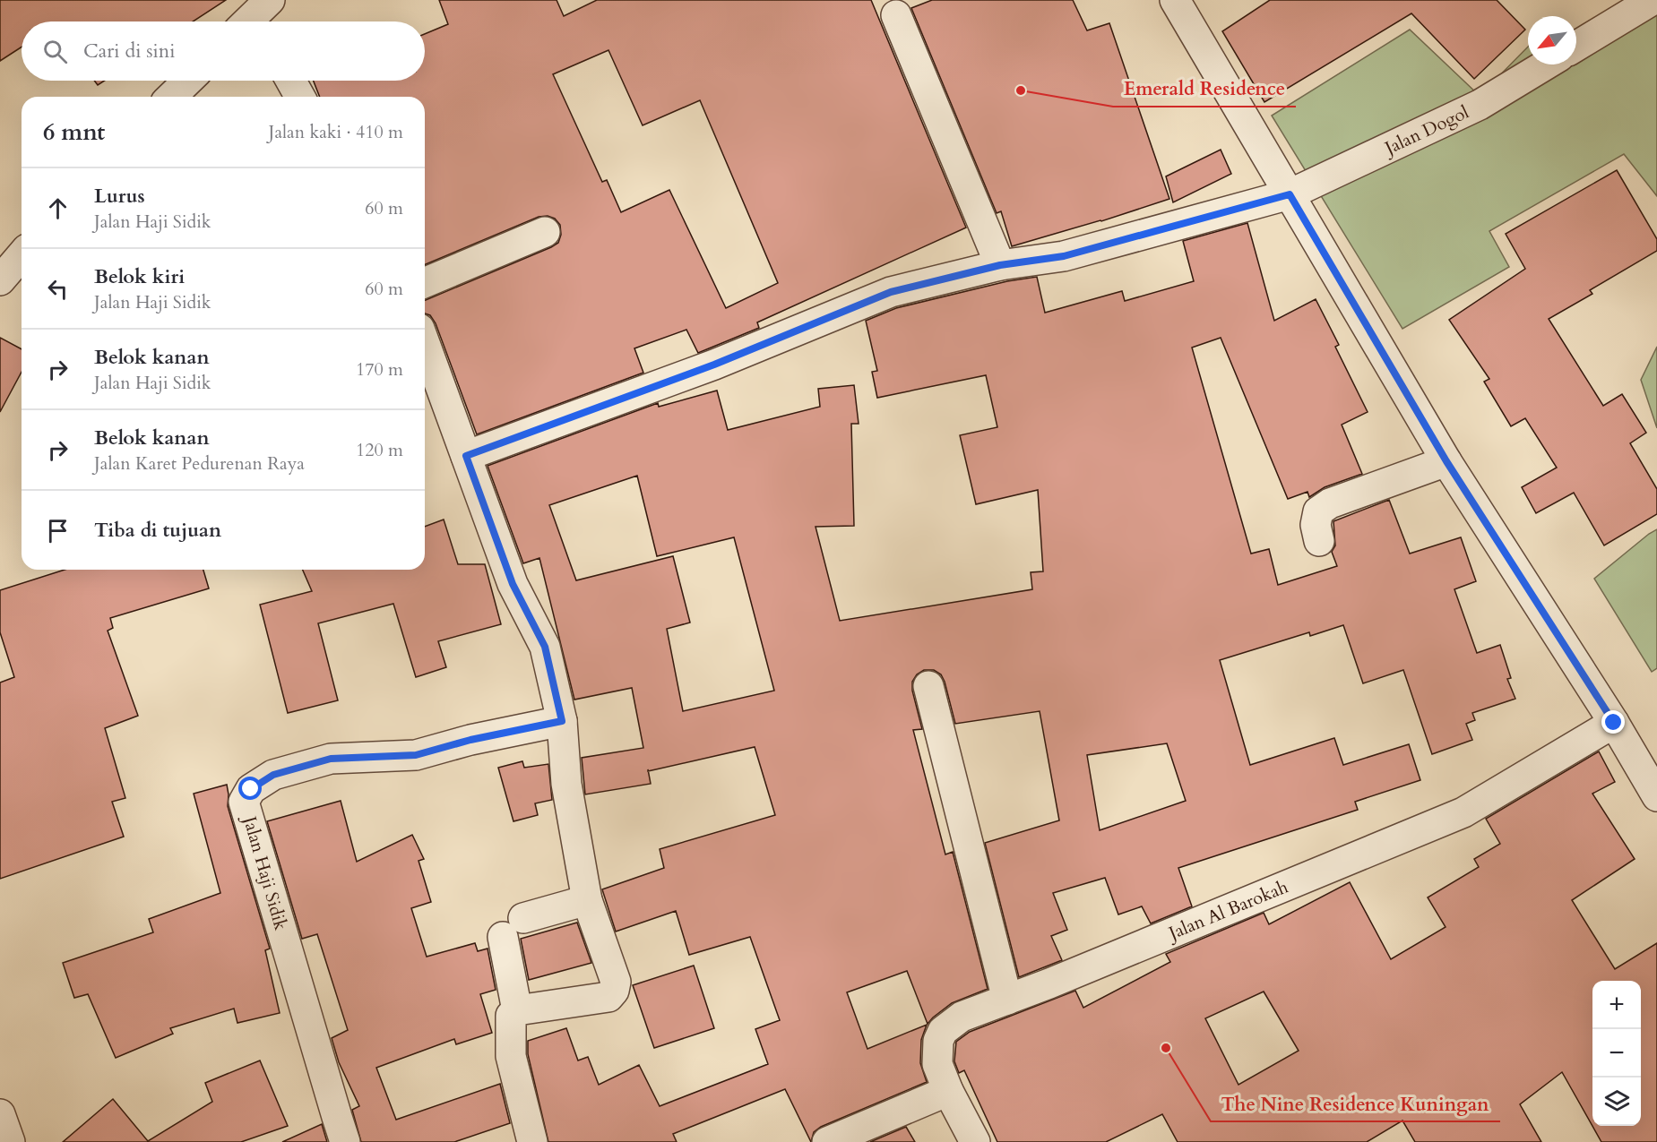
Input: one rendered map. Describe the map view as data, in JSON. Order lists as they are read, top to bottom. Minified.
{"streets":{"street":["Jalan Dogol","Jalan Haji Sidik","Jalan Al Barokah"]},"places":["Emerald Residence","The Nine Residence Kuningan"],"north":"bottom left","page":{"search":"Cari di sini","heading":["6 mnt","Jalan kaki · 410 m"],"list":[["Lurus","Jalan Haji Sidik","60 m"],["Belok kiri","Jalan Haji Sidik","60 m"],["Belok kanan","Jalan Haji Sidik","170 m"],["Belok kanan","Jalan Karet Pedurenan Raya","120 m"],"Tiba di tujuan"],"map_buttons":["+","−"]}}
